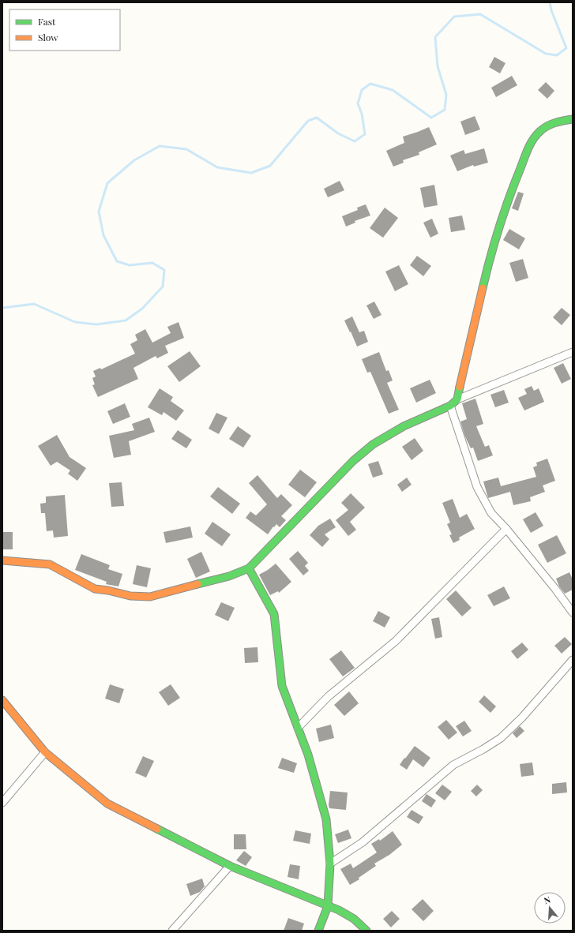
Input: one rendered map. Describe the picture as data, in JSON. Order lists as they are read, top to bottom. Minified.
{"legend":["Fast","Slow"],"north":"top"}
